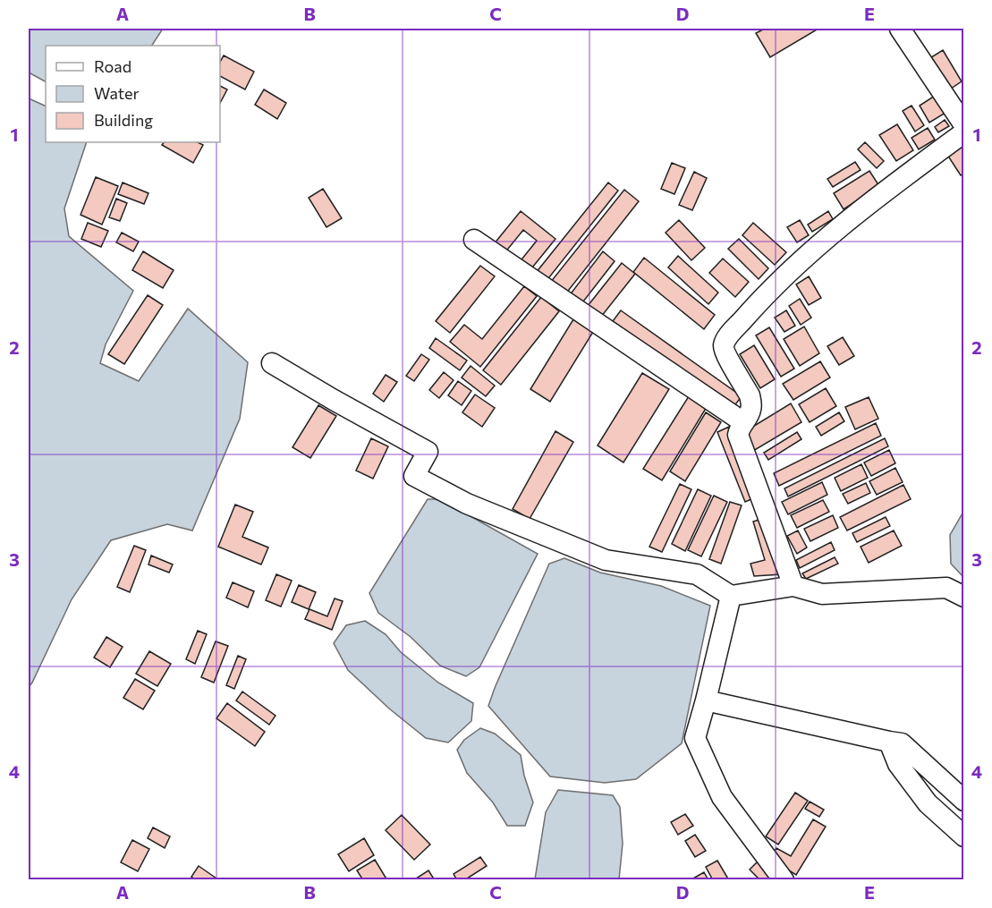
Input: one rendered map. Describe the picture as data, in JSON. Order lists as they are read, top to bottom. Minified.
{"legend":["Road","Water","Building"],"grid":{"columns":["A","B","C","D","E"],"rows":["1","2","3","4"]}}
